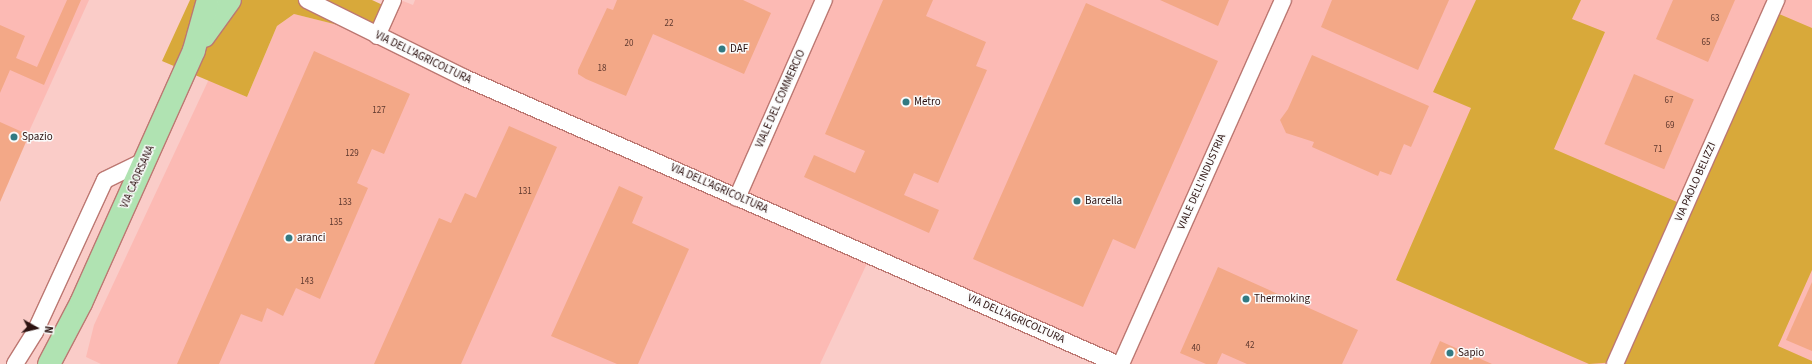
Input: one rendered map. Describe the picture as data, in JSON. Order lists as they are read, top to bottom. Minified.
{"streets":{"main road":["VIA CAORSANA"],"street":["VIA DELL'AGRICOLTURA","VIALE DEL COMMERCIO","VIALE DELL'INDUSTRIA","VIA PAOLO BELIZZI"]},"crossings":[["VIA DELL'AGRICOLTURA","VIALE DEL COMMERCIO"]],"places":["DAF","Metro","Spazio","Barcella","aranci","Thermoking","Sapio"],"house_numbers":["63","22","65","20","18","67","127","69","71","129","131","133","135","143","42","40"],"north":"right"}
